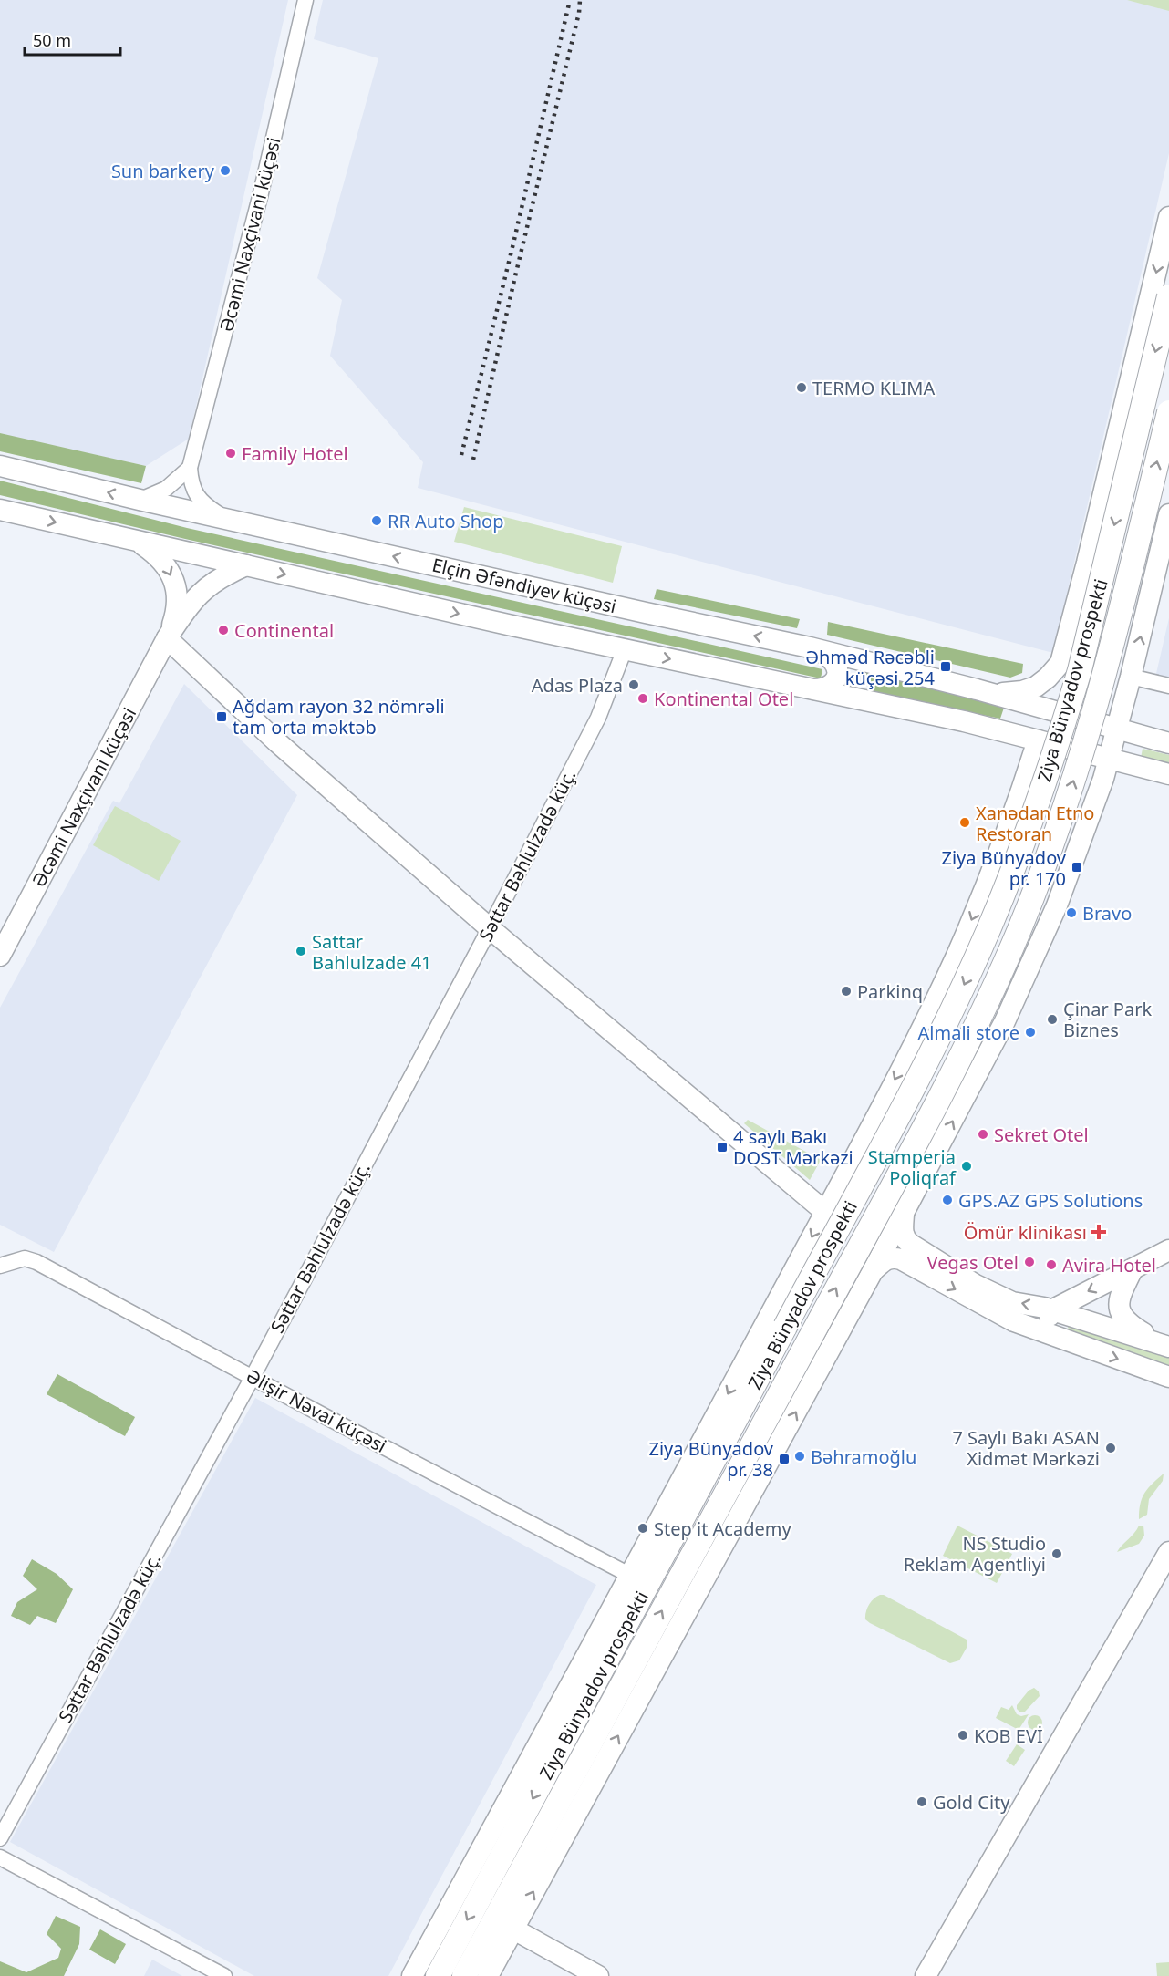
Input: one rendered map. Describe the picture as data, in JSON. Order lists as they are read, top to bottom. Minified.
{"streets":{"main road":["Əcəmi Naxçivani küçəsi","Elçin Əfəndiyev küçəsi","Ziya Bünyadov prospekti"],"street":["Səttar Bəhlulzadə küç.","Əlişir Nəvai küçəsi"]},"crossings":[["Elçin Əfəndiyev küçəsi","Ziya Bünyadov prospekti"],["Ziya Bünyadov prospekti","Əlişir Nəvai küçəsi"],["Səttar Bəhlulzadə küç.","Əlişir Nəvai küçəsi"]],"places":{"other":["Sun barkery","TERMO KLIMA","Family Hotel","RR Auto Shop","Continental","Adas Plaza","Kontinental Otel","Xanədan Etno Restoran","Bravo","Sattar Bahlulzade 41","Parkinq","Çinar Park Biznes","Almali store","Sekret Otel","Stamperia Poliqraf","GPS.AZ GPS Solutions","Vegas Otel","Avira Hotel","7 Saylı Bakı ASAN Xidmət Mərkəzi","Bəhramoğlu","Step it Academy","NS Studio Reklam Agentliyi","KOB EVİ","Gold City"],"transit":["Əhməd Rəcəbli küçəsi 254","Ağdam rayon 32 nömrəli tam orta məktəb","Ziya Bünyadov pr. 170","4 saylı Bakı DOST Mərkəzi","Ziya Bünyadov pr. 38"],"health":["Ömür klinikası"]},"scale_bar":"50 m"}
